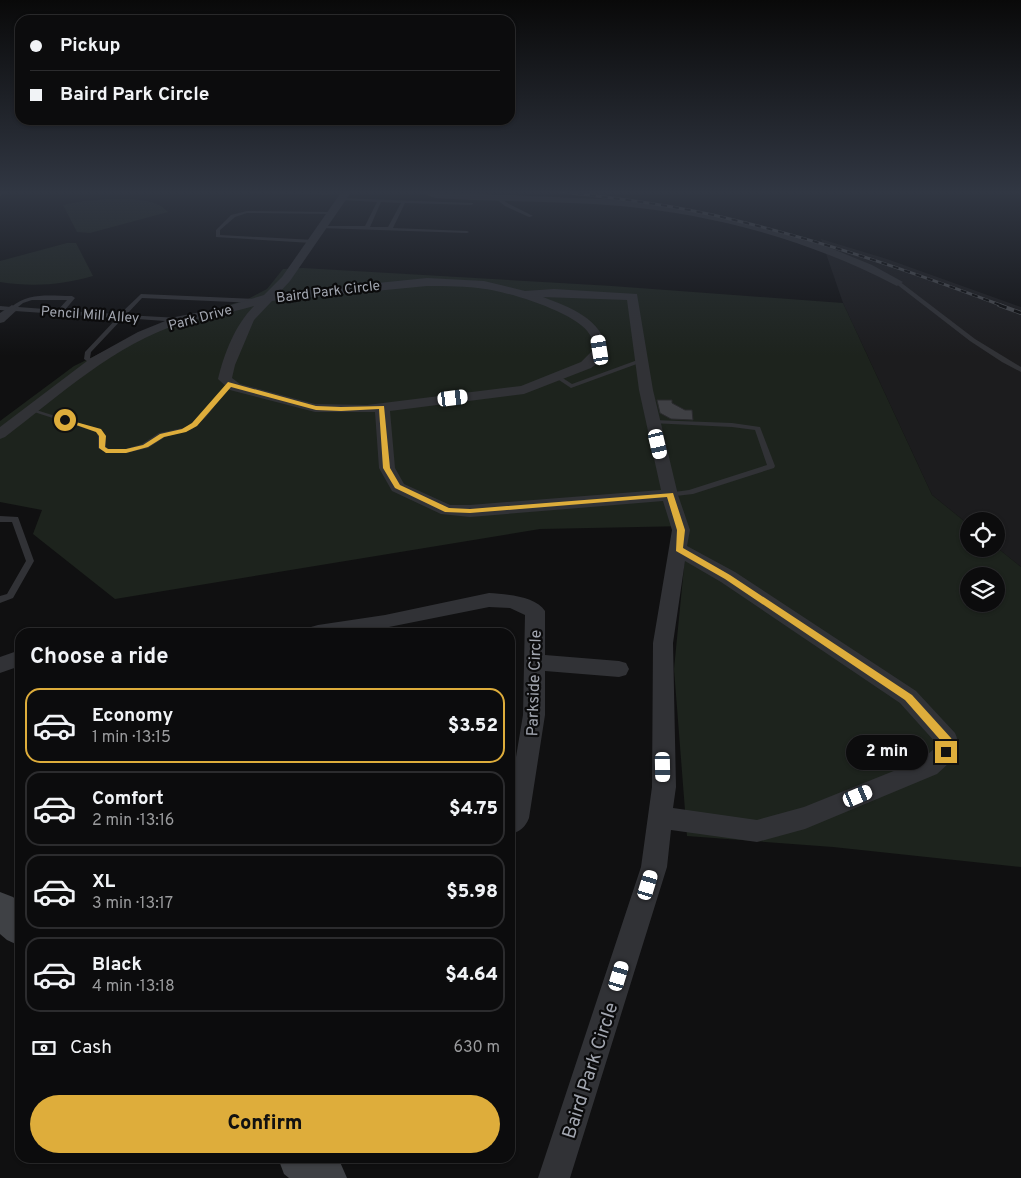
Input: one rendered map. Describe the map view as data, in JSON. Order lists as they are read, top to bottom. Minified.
{"streets":{"street":["Baird Park Circle","Park Drive","Parkside Circle"],"lane":["Pencil Mill Alley"]},"crossings":[["Baird Park Circle","Park Drive"],["Pencil Mill Alley","Park Drive"]],"page":{"banner":["Pickup","Baird Park Circle"],"heading":"Choose a ride","list":[{"name":"Economy","note":"1 min · 13:15","value":"$3.52"},{"name":"Comfort","note":"2 min · 13:16","value":"$4.75"},{"name":"XL","note":"3 min · 13:17","value":"$5.98"},{"name":"Black","note":"4 min · 13:18","value":"$4.64"}],"bubble":"2 min","pay":["Cash","630 m"],"buttons":"Confirm"}}
